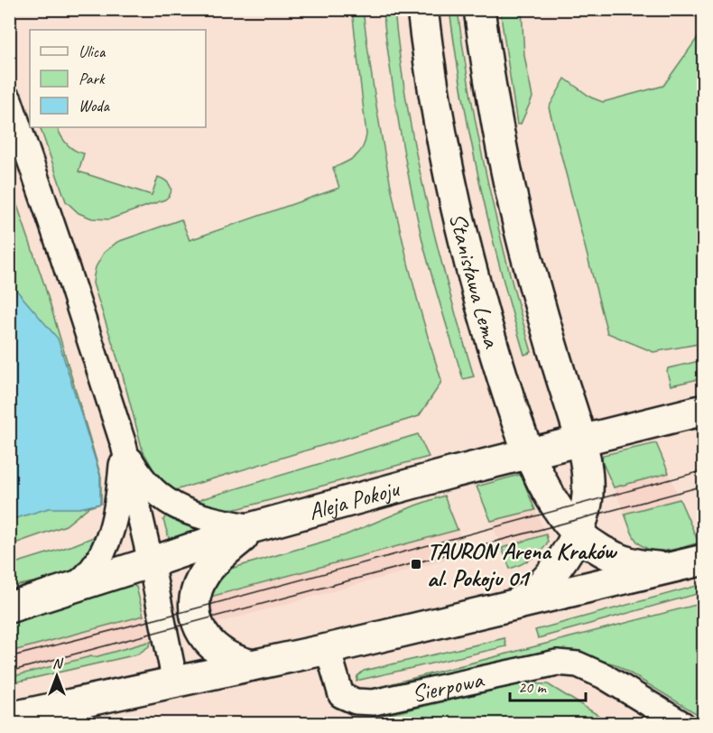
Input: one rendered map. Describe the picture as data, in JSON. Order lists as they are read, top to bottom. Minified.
{"streets":{"main road":["Stanisława Lema","Aleja Pokoju"],"street":["Sierpowa"]},"crossings":[["Stanisława Lema","Aleja Pokoju"]],"places":{"transit":["TAURON Arena Kraków al. Pokoju 01"]},"legend":["Ulica","Park","Woda"],"scale_bar":"20 m","north":"top"}
